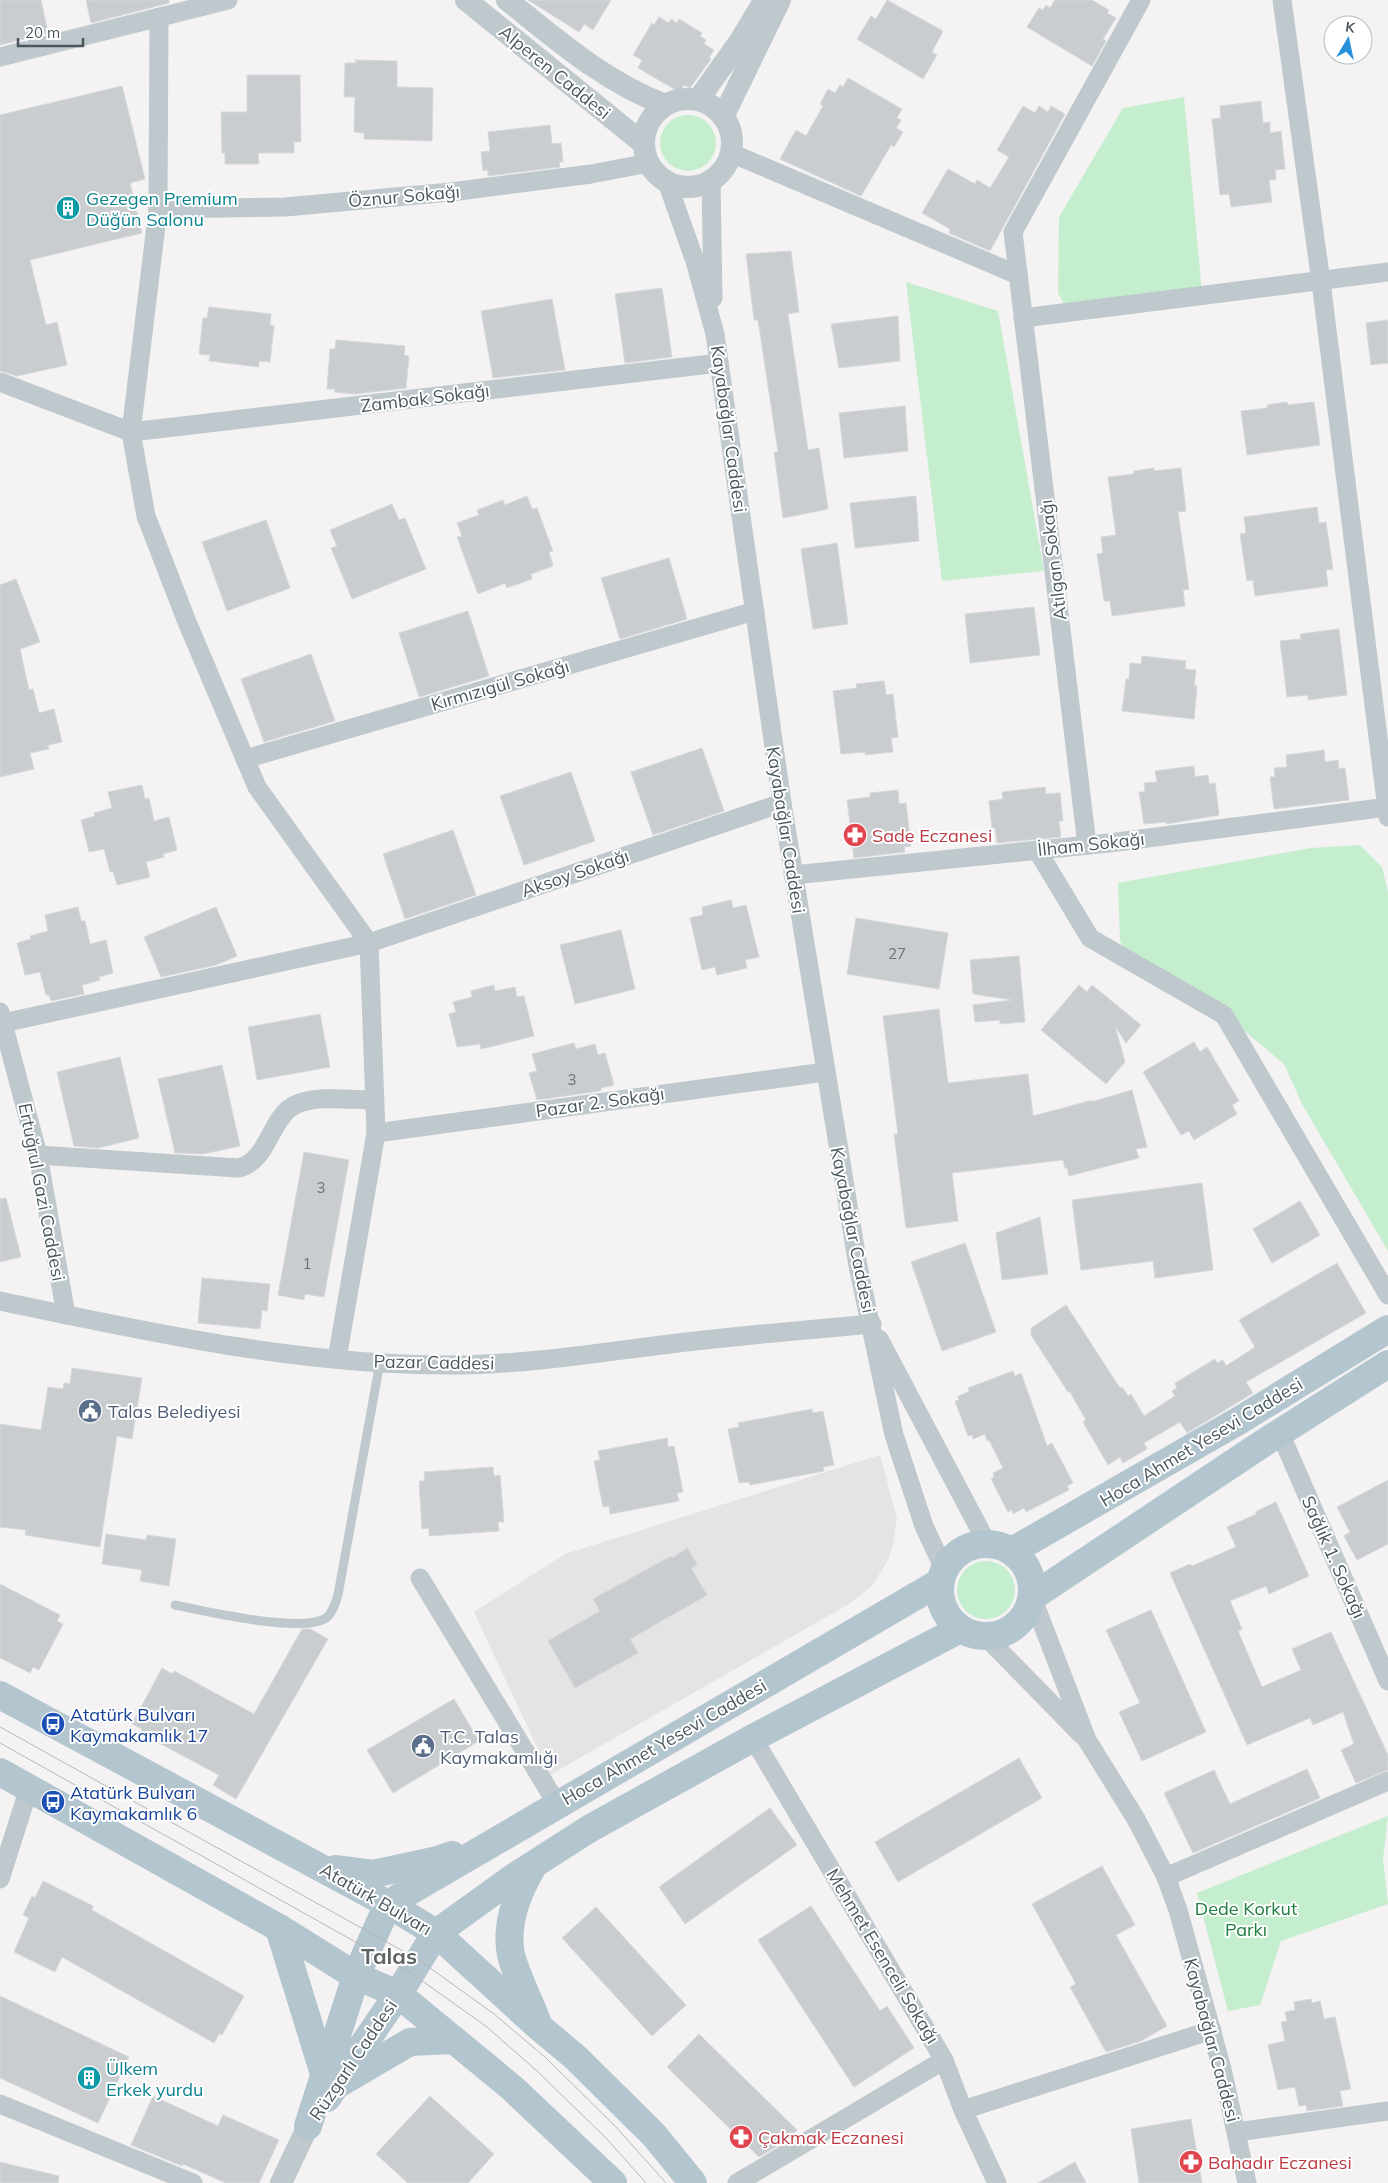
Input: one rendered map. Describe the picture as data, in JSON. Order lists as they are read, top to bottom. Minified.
{"streets":{"main road":["Hoca Ahmet Yesevi Caddesi","Atatürk Bulvarı","Rüzgarlı Caddesi"],"street":["Alperen Caddesi","Öznur Sokağı","Zambak Sokağı","Kayabağlar Caddesi","Atılgan Sokağı","Kırmızıgül Sokağı","İlham Sokağı","Aksoy Sokağı","Pazar 2. Sokağı","Ertuğrul Gazi Caddesi","Pazar Caddesi","Sağlık 1. Sokağı","Mehmet Esenceli Sokağı"]},"crossings":[["Alperen Caddesi","Öznur Sokağı"],["Alperen Caddesi","Kayabağlar Caddesi"],["Öznur Sokağı","Kayabağlar Caddesi"],["Zambak Sokağı","Kayabağlar Caddesi"],["Kayabağlar Caddesi","Kırmızıgül Sokağı"],["Kayabağlar Caddesi","İlham Sokağı"],["Kayabağlar Caddesi","Aksoy Sokağı"],["Kayabağlar Caddesi","Pazar 2. Sokağı"],["Kayabağlar Caddesi","Pazar Caddesi"],["Kayabağlar Caddesi","Hoca Ahmet Yesevi Caddesi"],["Atılgan Sokağı","İlham Sokağı"],["Aksoy Sokağı","Ertuğrul Gazi Caddesi"],["Ertuğrul Gazi Caddesi","Pazar Caddesi"],["Hoca Ahmet Yesevi Caddesi","Sağlık 1. Sokağı"],["Hoca Ahmet Yesevi Caddesi","Atatürk Bulvarı"],["Hoca Ahmet Yesevi Caddesi","Rüzgarlı Caddesi"],["Atatürk Bulvarı","Rüzgarlı Caddesi"]],"districts":["Talas"],"parks":["Dede Korkut Parkı"],"places":{"building":["Gezegen Premium Düğün Salonu","Ülkem Erkek yurdu"],"pharmacy":["Sade Eczanesi","Çakmak Eczanesi","Bahadır Eczanesi"],"public building":["Talas Belediyesi","T.C. Talas Kaymakamlığı"],"bus stop":["Atatürk Bulvarı Kaymakamlık 17","Atatürk Bulvarı Kaymakamlık 6"]},"house_numbers":["27","3","3","1"],"scale_bar":"20 m","north":"top"}
